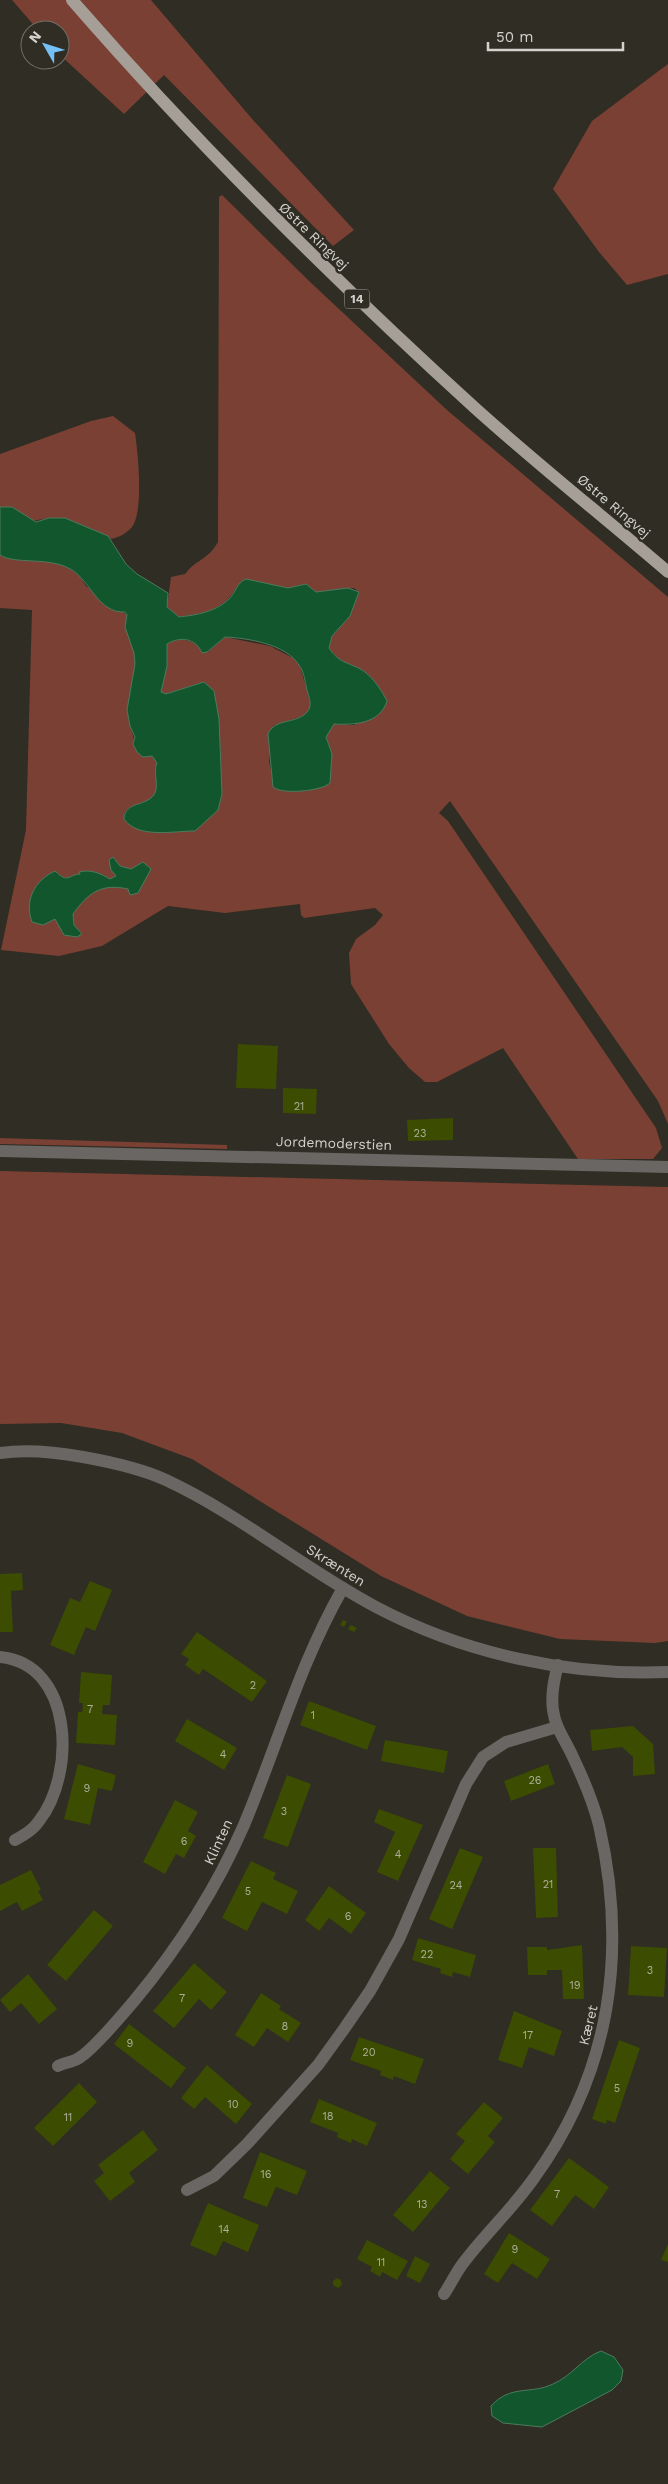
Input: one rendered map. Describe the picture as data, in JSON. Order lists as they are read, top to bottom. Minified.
{"streets":{"main road":["Østre Ringvej","14"],"street":["Jordemoderstien","Skrænten","Klinten","Kæret"]},"crossings":[["Skrænten","Klinten"],["Skrænten","Kæret"]],"house_numbers":["21","23","2","7","1","4","26","9","3","6","4","21","24","5","6","22","3","19","7","8","17","9","20","5","10","18","11","16","7","13","14","9","11"],"scale_bar":"50 m","north":"top left"}
